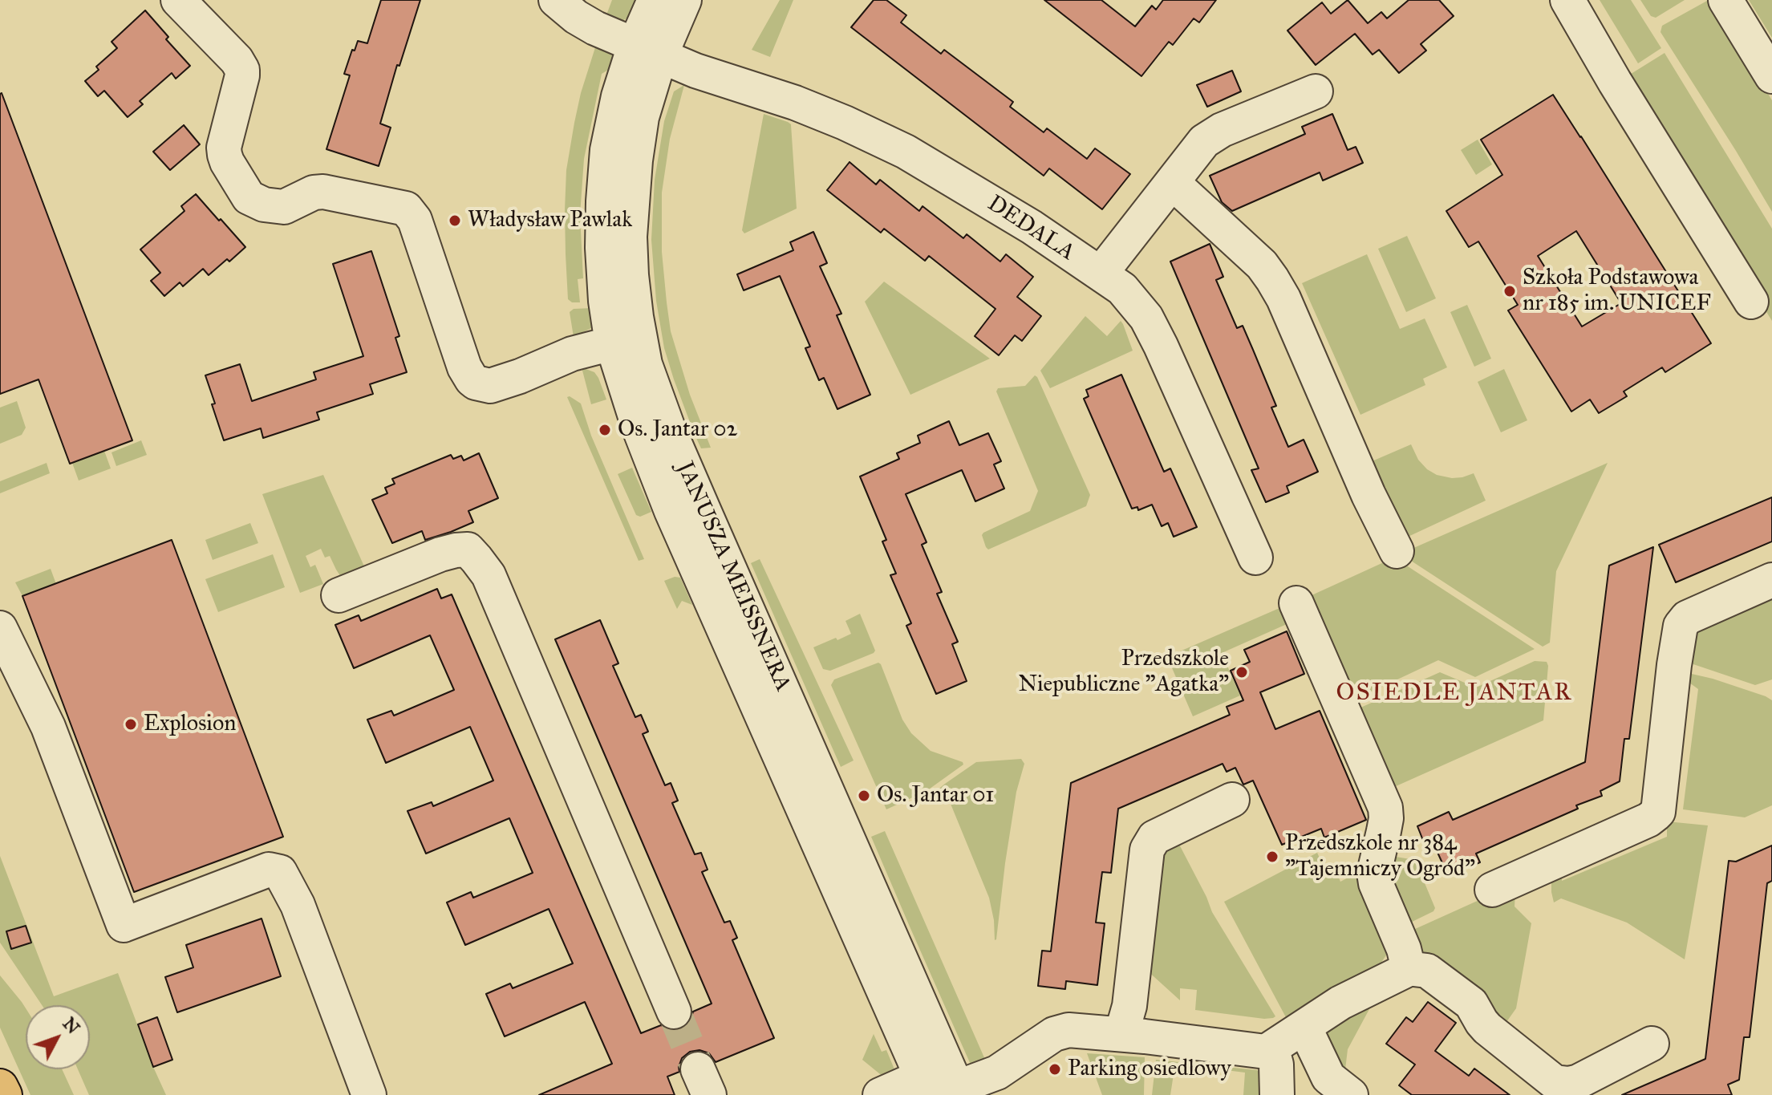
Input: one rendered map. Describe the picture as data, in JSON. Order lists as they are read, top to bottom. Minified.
{"streets":{"street":["DEDALA","JANUSZA MEISSNERA"]},"crossings":[["DEDALA","JANUSZA MEISSNERA"]],"districts":["OSIEDLE JANTAR"],"places":["Władysław Pawlak","Szkoła Podstawowa nr 185 im. UNICEF","Os. Jantar 02","Przedszkole Niepubliczne \"Agatka\"","Explosion","Os. Jantar 01","Przedszkole nr 384 \"Tajemniczy Ogród\"","Parking osiedlowy"],"north":"top right"}
